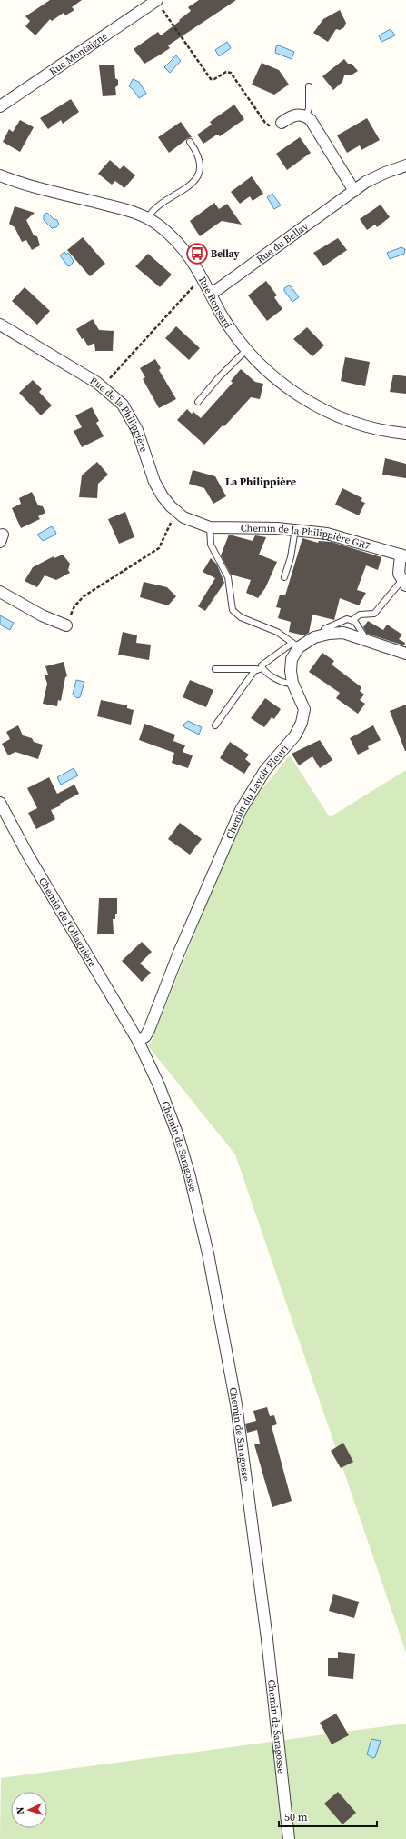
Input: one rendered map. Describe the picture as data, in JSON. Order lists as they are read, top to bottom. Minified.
{"streets":{"street":["Rue Montaigne","Rue du Bellay","Rue Ronsard","Rue de la Philippière","Chemin de la Philippière GR7","Chemin du Lavoir Fleuri","Chemin de l'Ollagnière","Chemin de Saragosse"]},"crossings":[["Rue du Bellay","Rue Ronsard"],["Rue de la Philippière","Chemin de la Philippière GR7"],["Chemin du Lavoir Fleuri","Chemin de l'Ollagnière"],["Chemin du Lavoir Fleuri","Chemin de Saragosse"],["Chemin de l'Ollagnière","Chemin de Saragosse"]],"districts":["La Philippière"],"places":{"bus stop":["Bellay"]},"scale_bar":"50 m","north":"left"}
